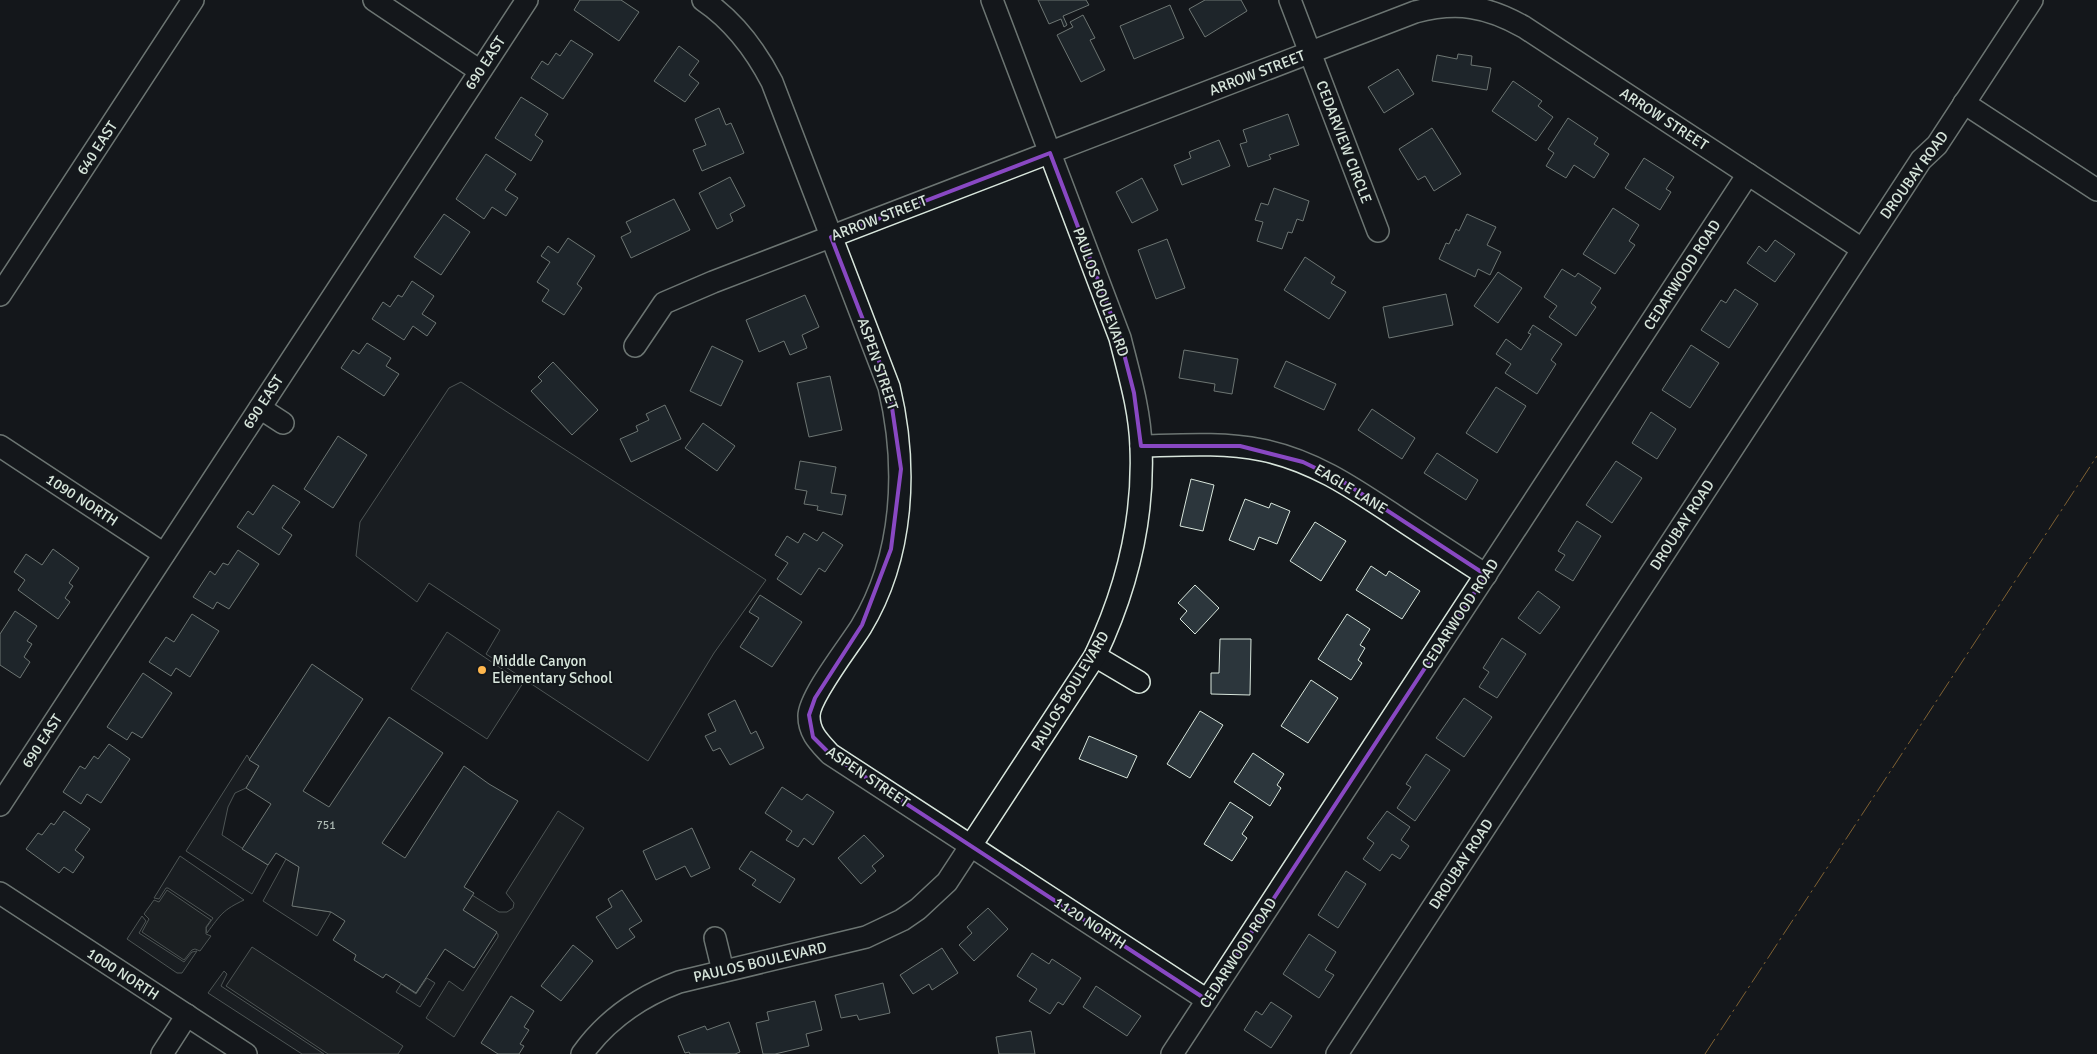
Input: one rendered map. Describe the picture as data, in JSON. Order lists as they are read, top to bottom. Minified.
{"streets":{"street":["690 EAST","ARROW STREET","CEDARVIEW CIRCLE","640 EAST","DROUBAY ROAD","CEDARWOOD ROAD","PAULOS BOULEVARD","ASPEN STREET","EAGLE LANE","1090 NORTH","1120 NORTH","1000 NORTH"]},"crossings":[["690 EAST","1090 NORTH"],["ARROW STREET","CEDARVIEW CIRCLE"],["ARROW STREET","DROUBAY ROAD"],["ARROW STREET","CEDARWOOD ROAD"],["ARROW STREET","PAULOS BOULEVARD"],["ARROW STREET","ASPEN STREET"],["CEDARWOOD ROAD","EAGLE LANE"],["CEDARWOOD ROAD","1120 NORTH"],["PAULOS BOULEVARD","ASPEN STREET"],["PAULOS BOULEVARD","EAGLE LANE"],["PAULOS BOULEVARD","1120 NORTH"],["ASPEN STREET","1120 NORTH"]],"places":["Middle Canyon Elementary School"],"house_numbers":["751"]}
